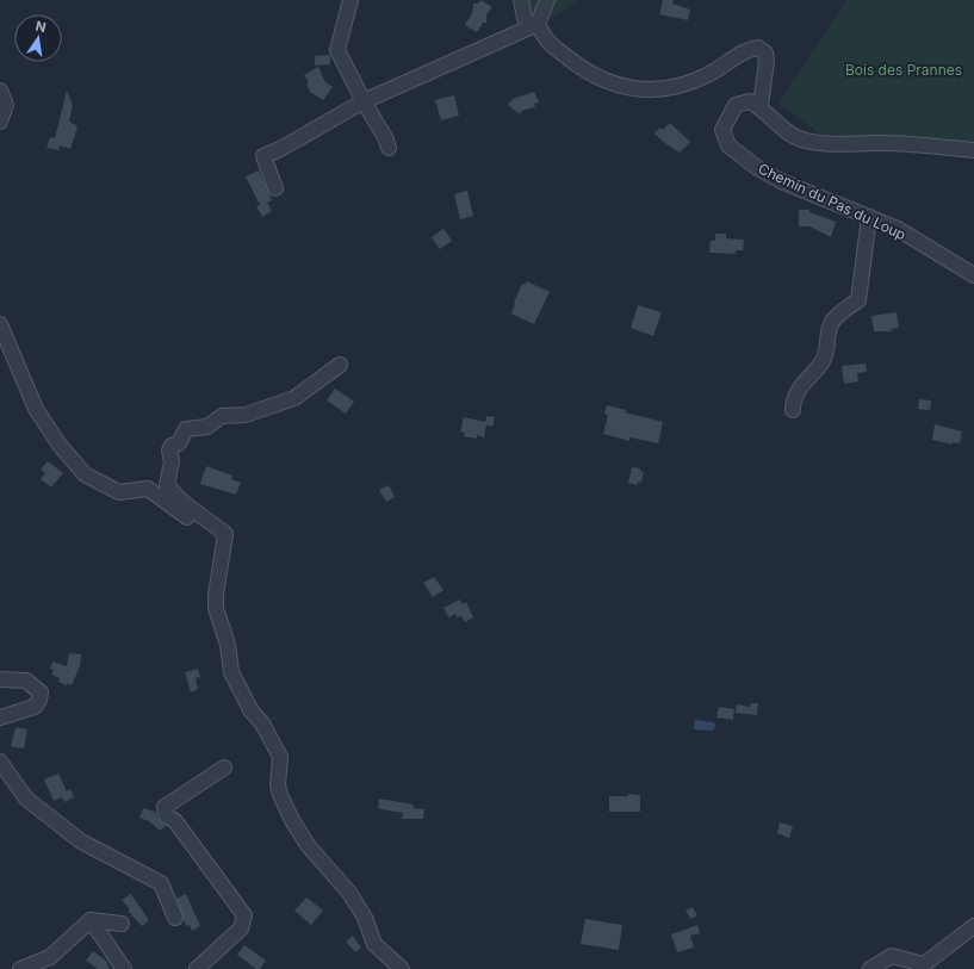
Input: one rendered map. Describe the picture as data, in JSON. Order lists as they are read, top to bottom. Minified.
{"streets":{"street":["Chemin du Pas du Loup"]},"parks":["Bois des Prannes"],"north":"top"}
